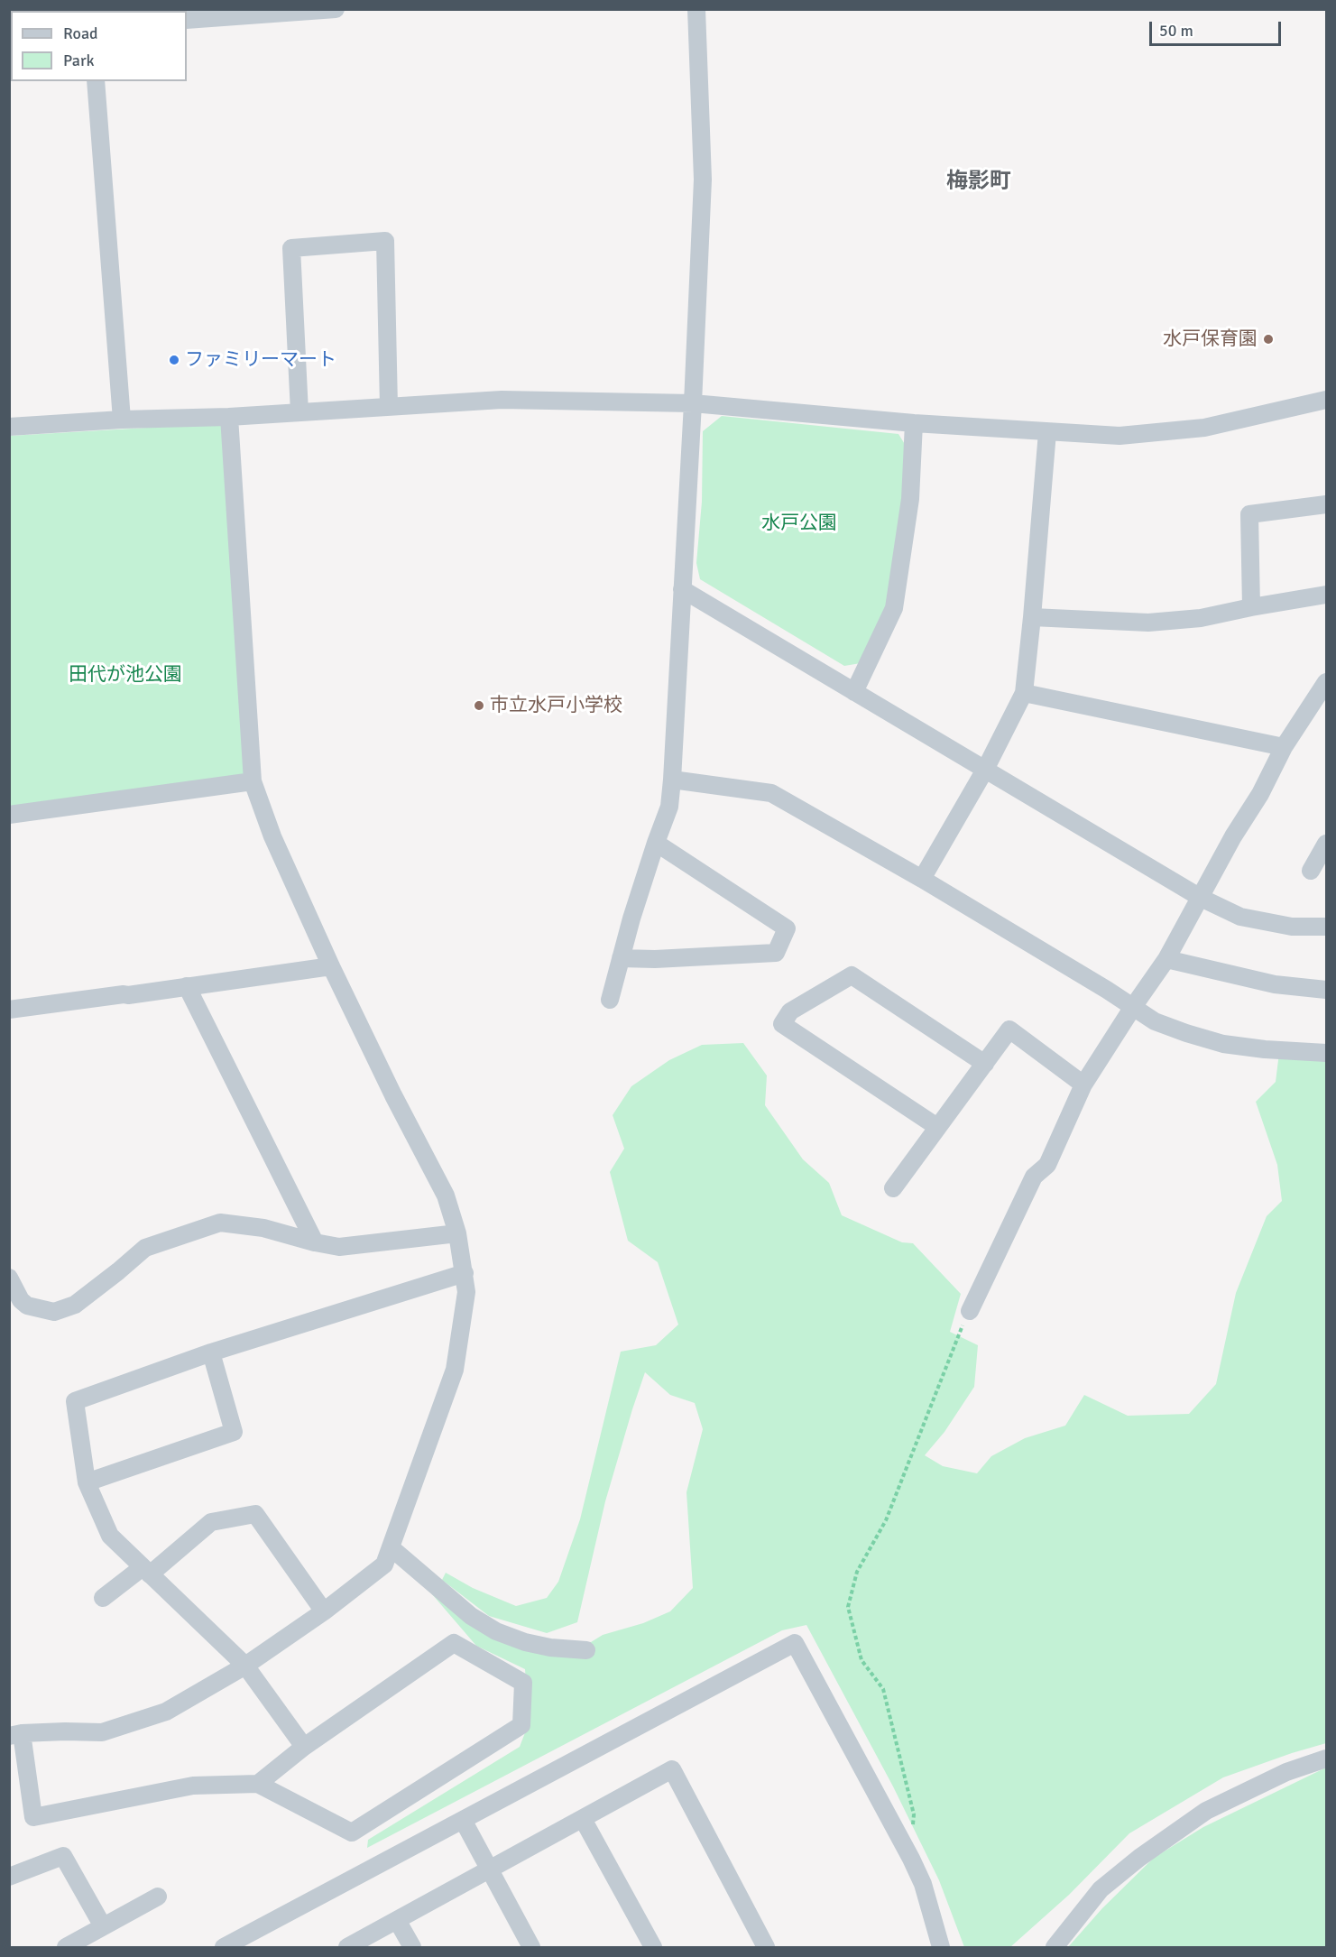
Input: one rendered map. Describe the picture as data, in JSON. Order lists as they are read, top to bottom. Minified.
{"districts":["梅影町"],"parks":["水戸公園","田代が池公園"],"places":["水戸保育園","ファミリーマート","市立水戸小学校"],"legend":["Road","Park"],"scale_bar":"50 m"}
